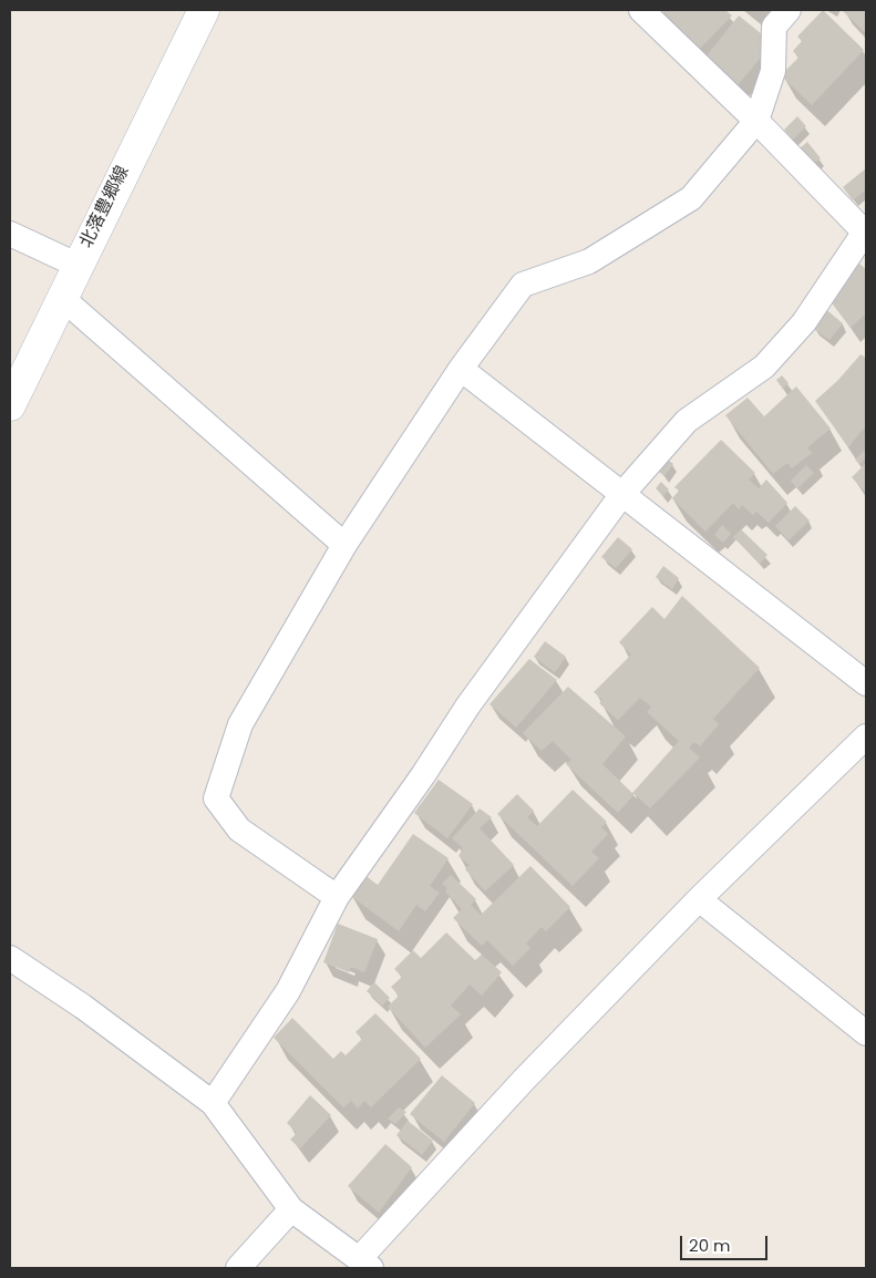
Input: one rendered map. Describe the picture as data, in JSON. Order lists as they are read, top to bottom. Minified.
{"streets":{"main road":["北落豊郷線"]},"scale_bar":"20 m"}
